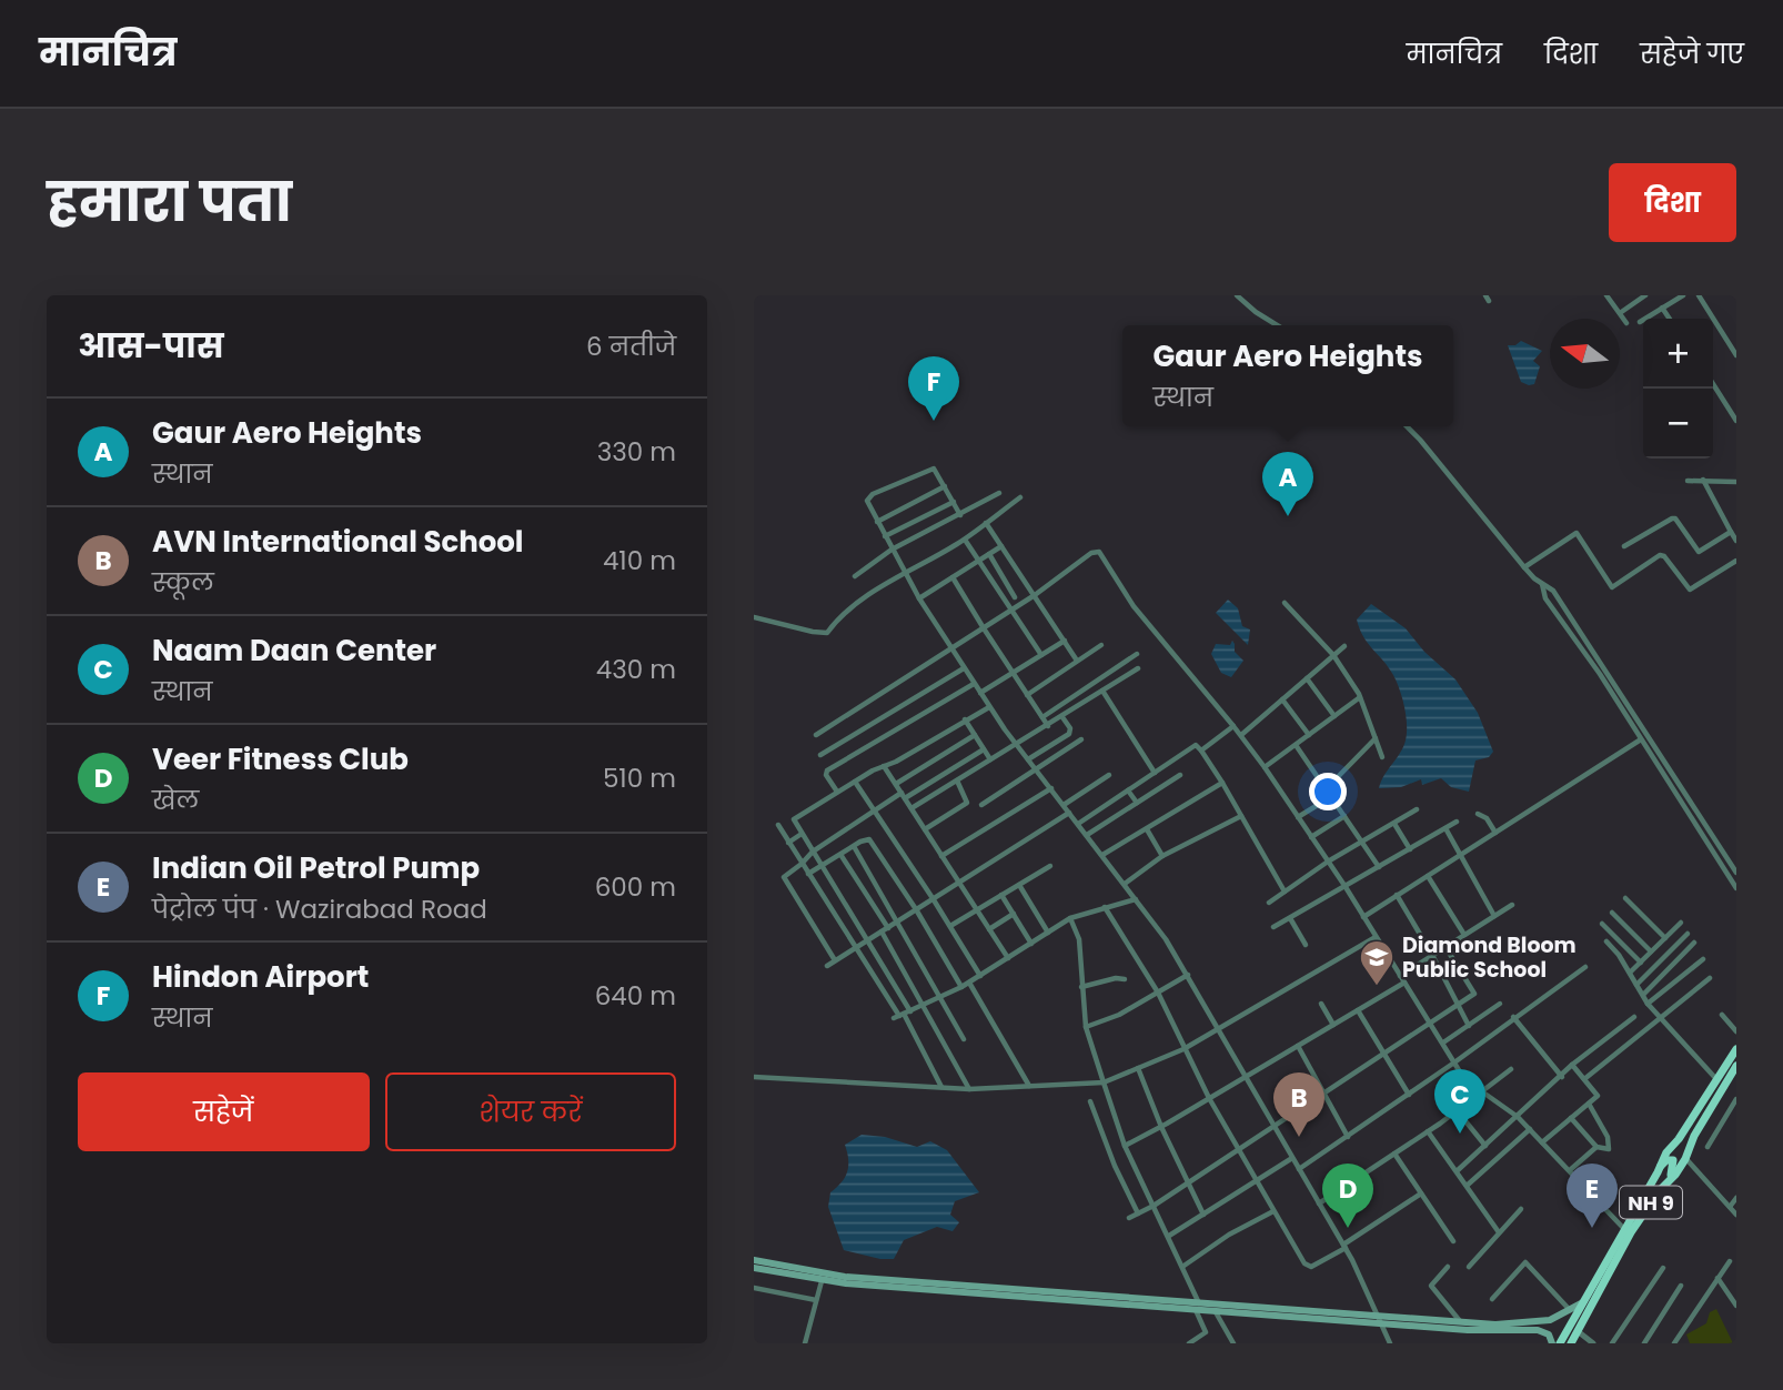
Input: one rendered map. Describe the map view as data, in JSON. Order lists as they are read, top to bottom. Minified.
{"streets":{"highway":["NH 9"]},"places":{"school or university":["Diamond Bloom Public School"]},"north":"left","page":{"header":"मानचित्र","nav":["मानचित्र","दिशा","सहेजे गए"],"title":"हमारा पता","buttons":["दिशा",["सहेजें","शेयर करें"]],"heading":["आस-पास","6 नतीजे"],"map_buttons":["+","−"],"popup":["Gaur Aero Heights","स्थान"],"pins":["F","A","C","B","D","E"],"list":[{"mark":"A","name":"Gaur Aero Heights","note":"स्थान","value":"330 m"},{"mark":"B","name":"AVN International School","note":"स्कूल","value":"410 m"},{"mark":"C","name":"Naam Daan Center","note":"स्थान","value":"430 m"},{"mark":"D","name":"Veer Fitness Club","note":"खेल","value":"510 m"},{"mark":"E","name":"Indian Oil Petrol Pump","note":"पेट्रोल पंप · Wazirabad Road","value":"600 m"},{"mark":"F","name":"Hindon Airport","note":"स्थान","value":"640 m"}]}}
